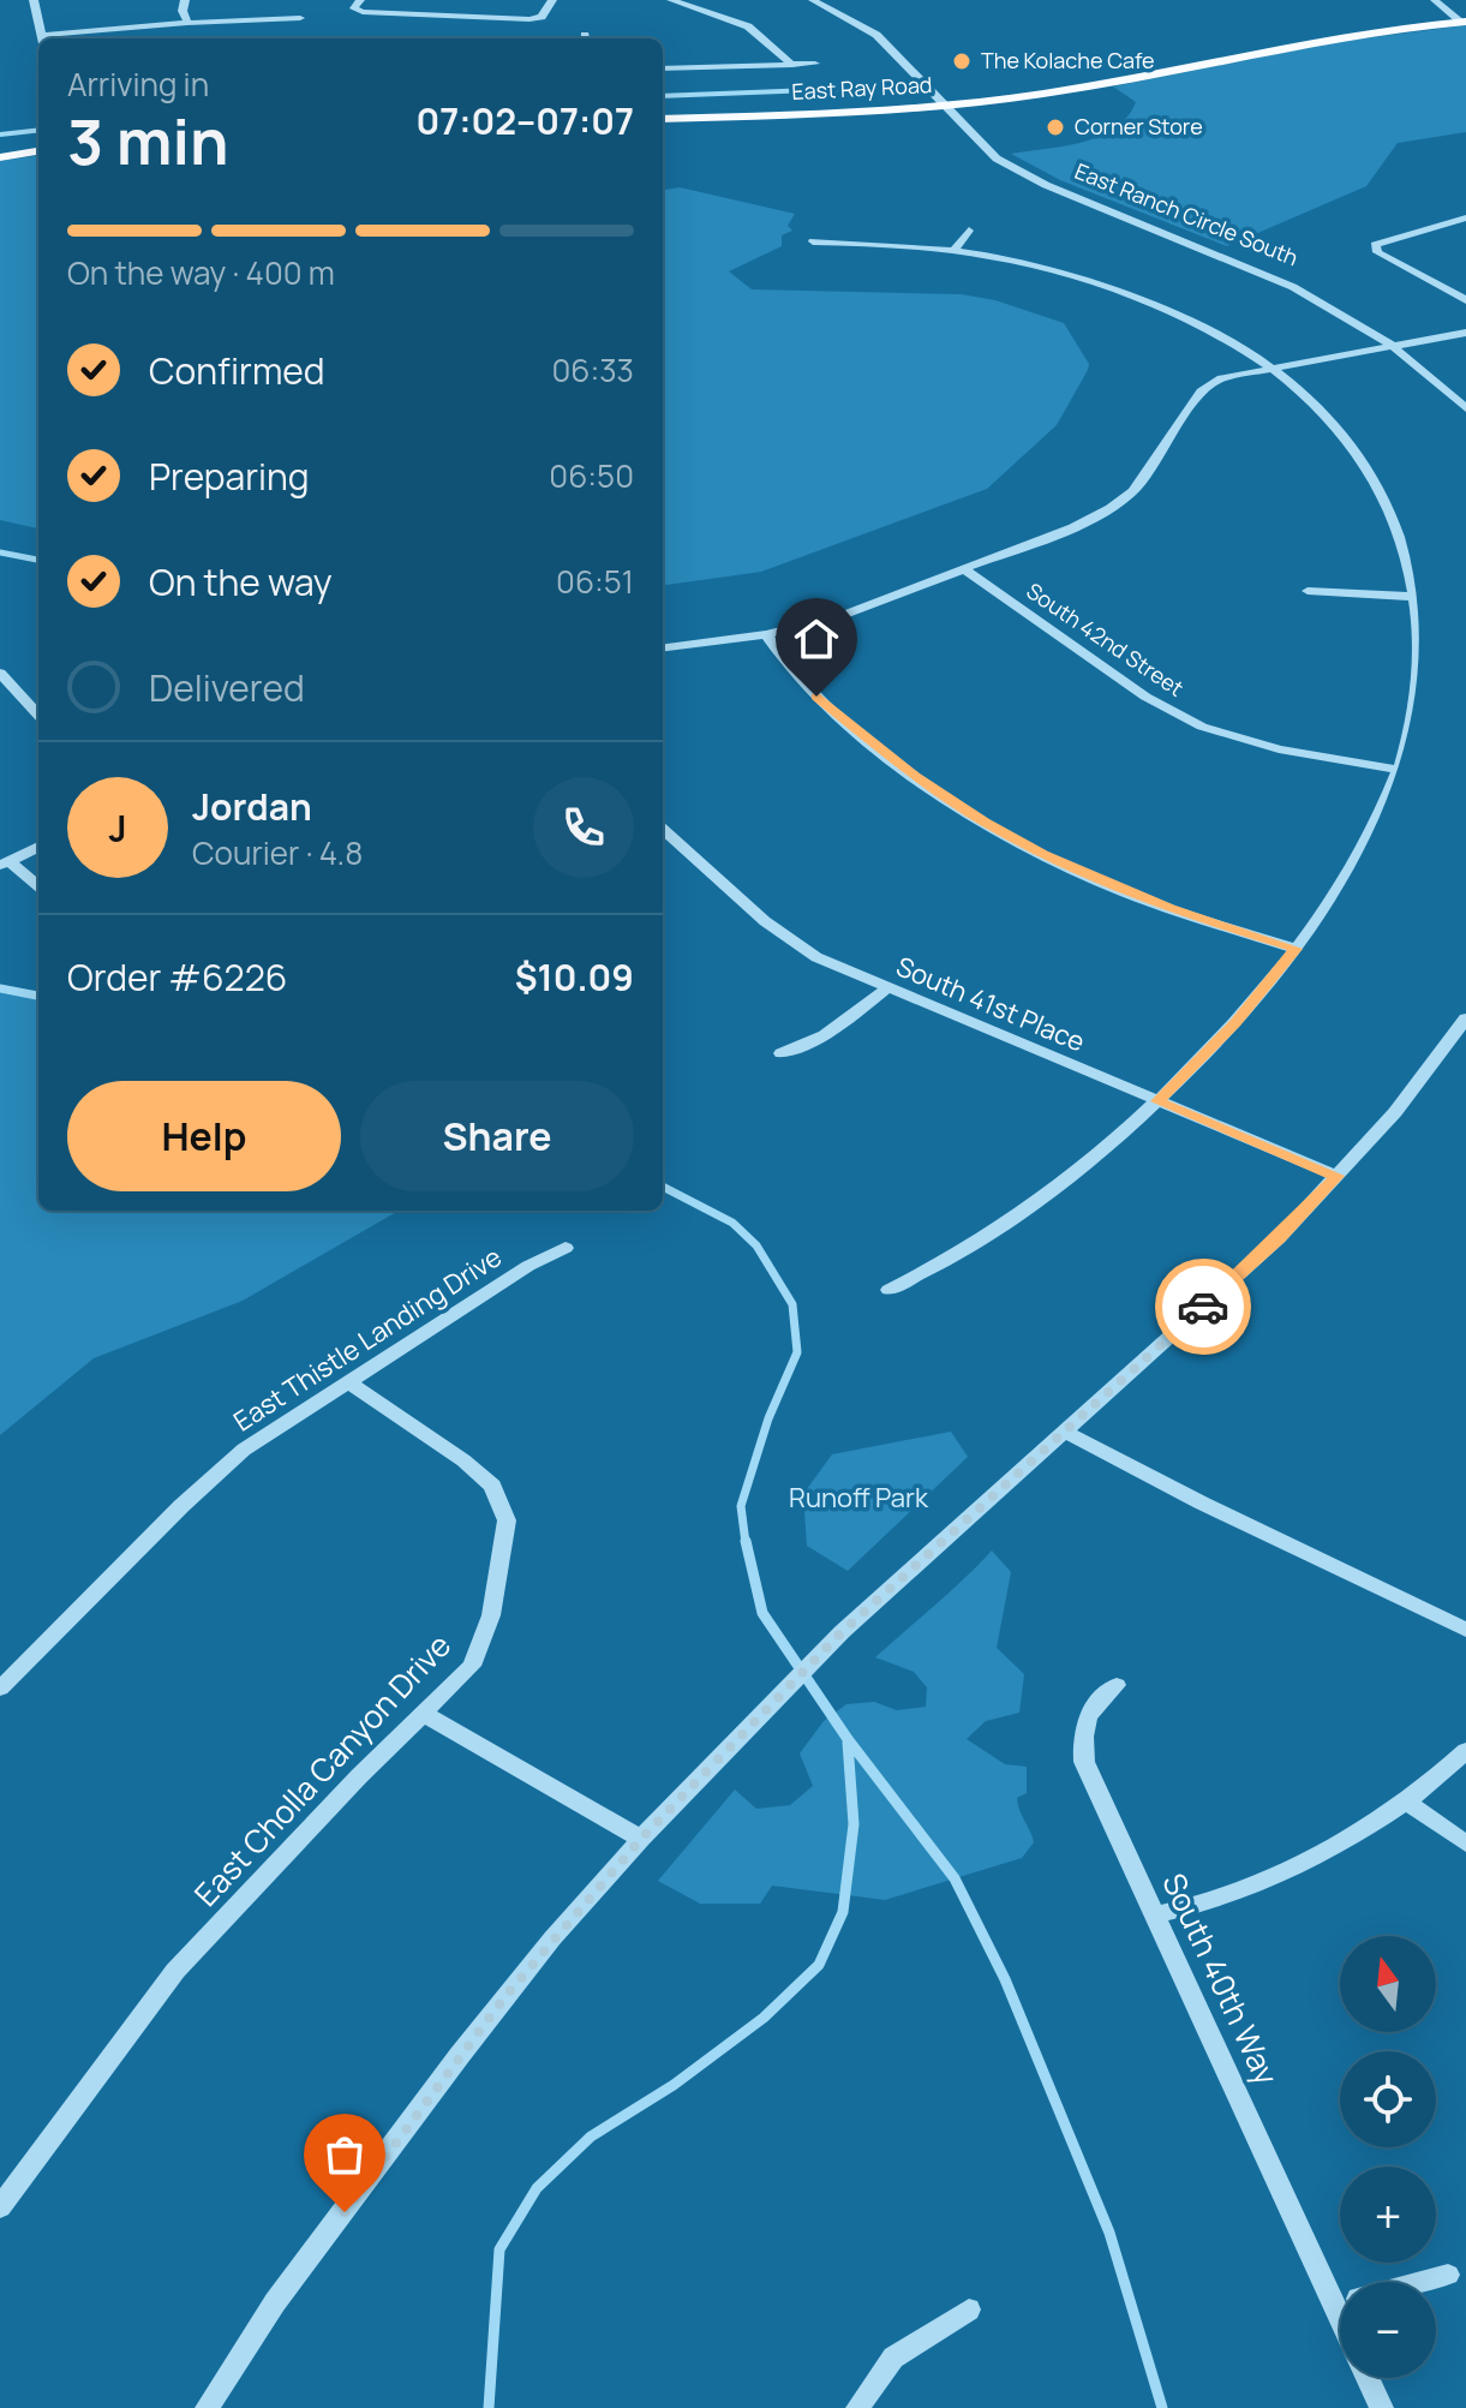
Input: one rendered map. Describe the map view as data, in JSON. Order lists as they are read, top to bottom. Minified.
{"streets":{"main road":["East Ray Road"],"street":["East Ranch Circle South","South 42nd Street","South 41st Place","East Thistle Landing Drive","East Cholla Canyon Drive","South 40th Way"]},"crossings":[["East Ray Road","East Ranch Circle South"],["East Thistle Landing Drive","East Cholla Canyon Drive"]],"parks":["Runoff Park"],"places":["The Kolache Cafe","Corner Store"],"north":"top","page":{"heading":["3 min","Arriving in","07:02–07:07"],"panel":["Jordan","Courier · 4.8","Order #6226","$10.09"],"bar":"On the way · 400 m","list":[["Confirmed","06:33"],["Preparing","06:50"],["On the way","06:51"],"Delivered"],"round":"J","buttons":["Help","Share"],"map_buttons":["+","−"]}}
